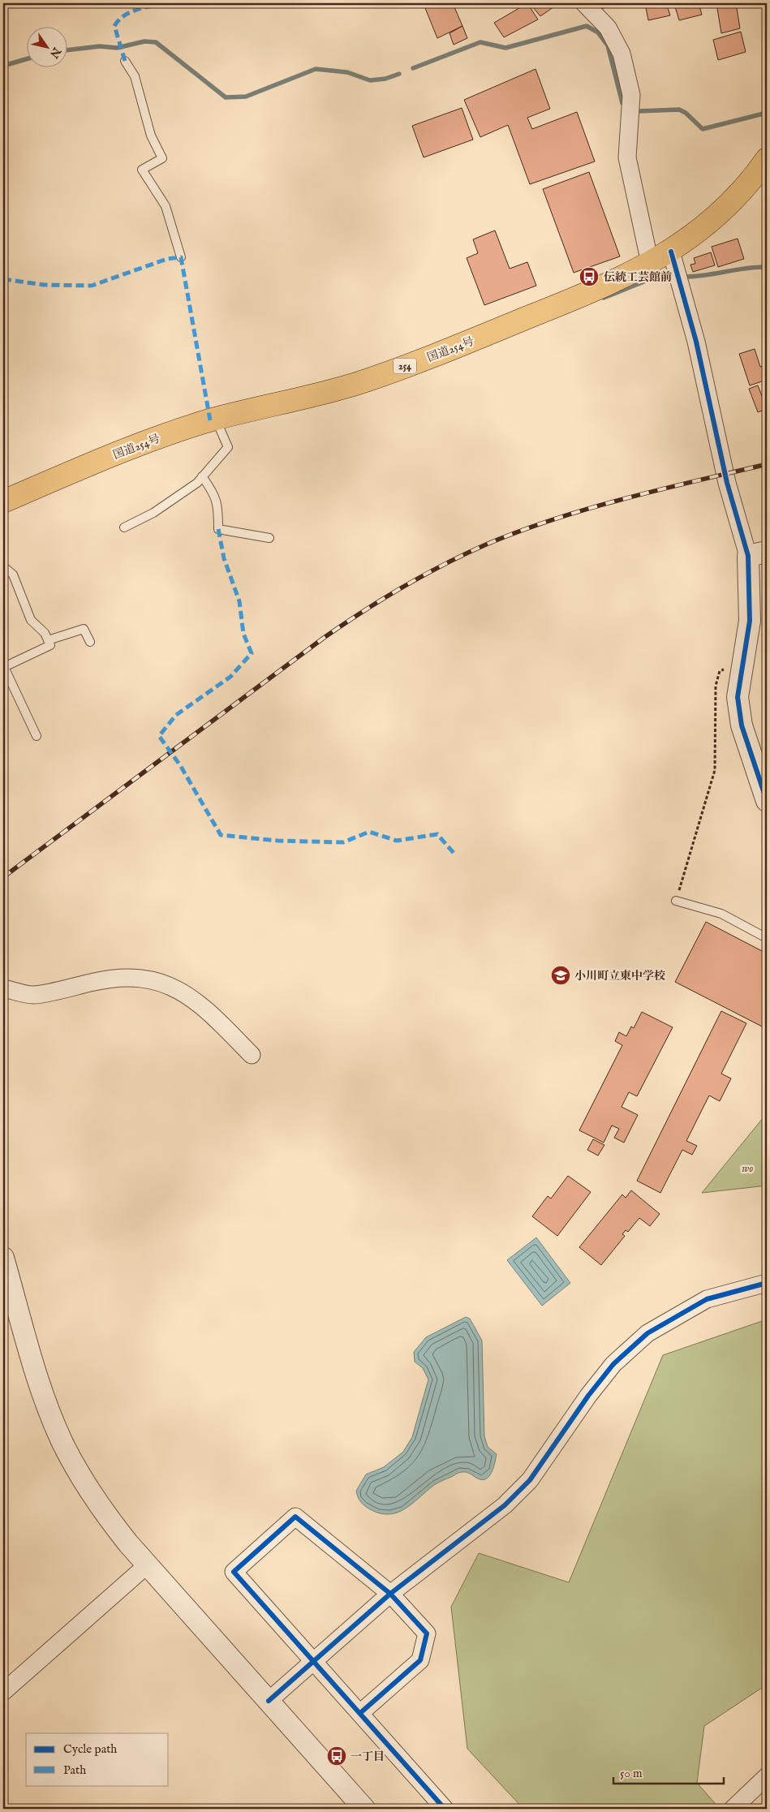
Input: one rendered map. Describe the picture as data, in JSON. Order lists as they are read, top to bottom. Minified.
{"streets":{"highway":["国道254号","254"]},"parks":["wo"],"places":{"bus stop":["伝統工芸館前","一丁目"],"school or university":["小川町立東中学校"]},"legend":["Cycle path","Path"],"scale_bar":"50 m","north":"bottom right"}
